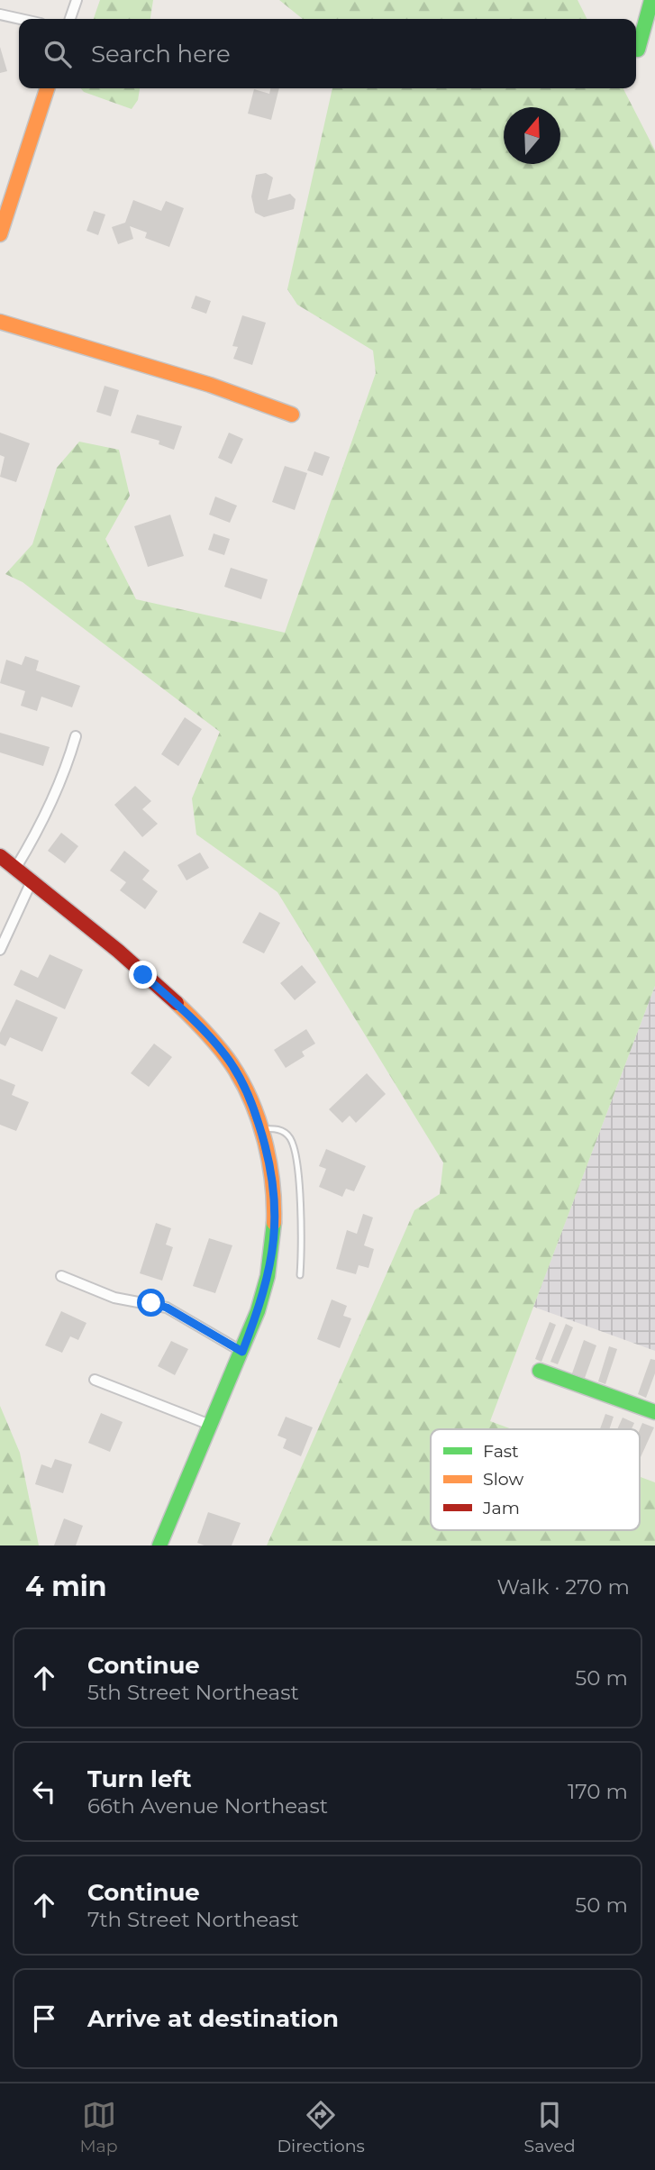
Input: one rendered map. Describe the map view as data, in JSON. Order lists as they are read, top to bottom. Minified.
{"legend":["Fast","Slow","Jam"],"north":"top","page":{"search":"Search here","heading":["4 min","Walk · 270 m"],"list":[["Continue","5th Street Northeast","50 m"],["Turn left","66th Avenue Northeast","170 m"],["Continue","7th Street Northeast","50 m"],"Arrive at destination"],"nav":["Map","Directions","Saved"]}}
